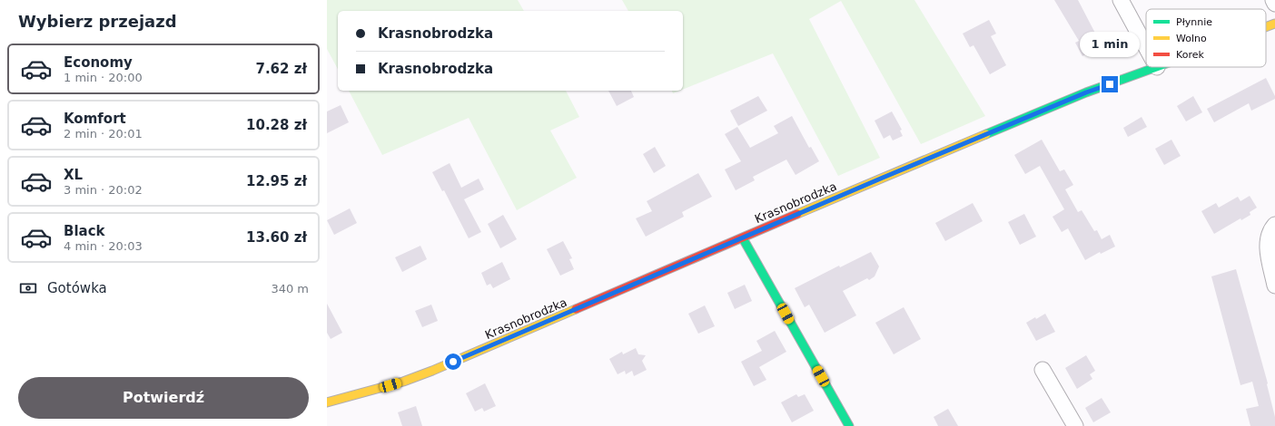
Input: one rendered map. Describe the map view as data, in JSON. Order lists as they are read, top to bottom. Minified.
{"streets":{"street":["Krasnobrodzka"]},"legend":["Płynnie","Wolno","Korek"],"page":{"heading":"Wybierz przejazd","banner":["Krasnobrodzka","Krasnobrodzka"],"bubble":"1 min","list":[{"name":"Economy","note":"1 min · 20:00","value":"7.62 zł"},{"name":"Komfort","note":"2 min · 20:01","value":"10.28 zł"},{"name":"XL","note":"3 min · 20:02","value":"12.95 zł"},{"name":"Black","note":"4 min · 20:03","value":"13.60 zł"}],"pay":["Gotówka","340 m"],"buttons":"Potwierdź"}}
